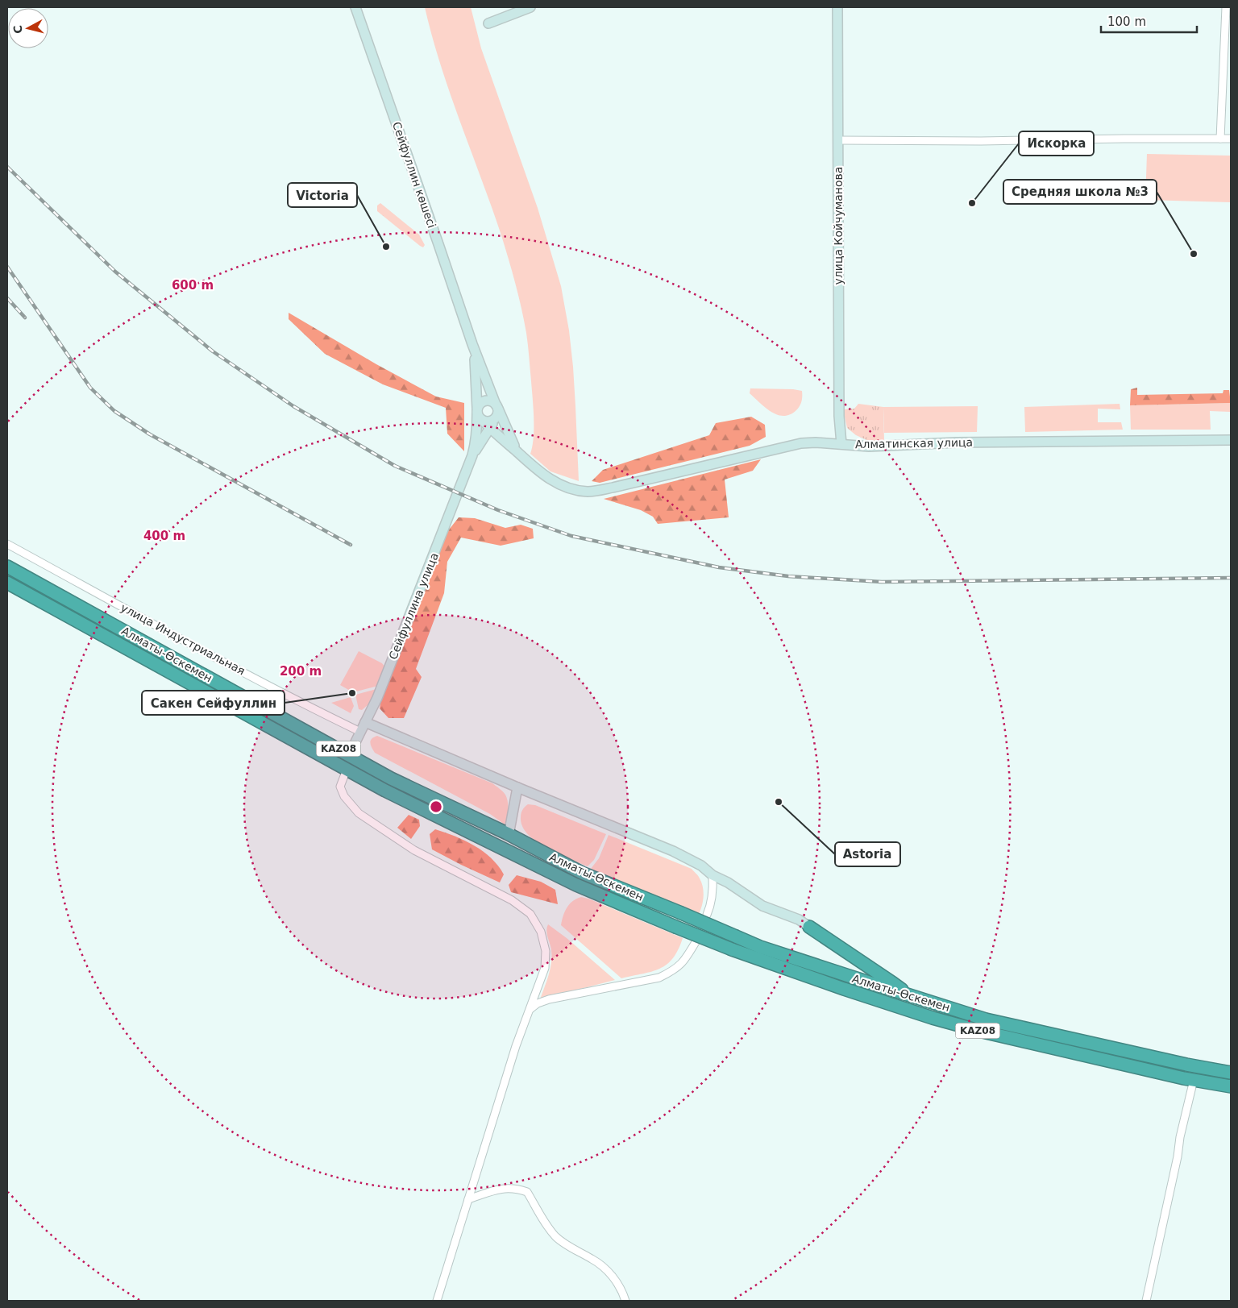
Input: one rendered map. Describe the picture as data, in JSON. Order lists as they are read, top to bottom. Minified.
{"streets":{"highway":["Алматы-Өскемен","KAZ08"],"street":["Сейфуллин көшесі","улица Койчуманова","Алматинская улица","Сейфуллина улица","улица Индустриальная"]},"crossings":[["улица Койчуманова","Алматинская улица"],["Сейфуллина улица","улица Индустриальная"],["Сейфуллина улица","Алматы-Өскемен"]],"places":["Искоркa","Victoria","Средняя школа №3","Сакен Сейфуллин","Astoria"],"scale_bar":"100 m","north":"left","rings":["600 m","400 m","200 m"]}
